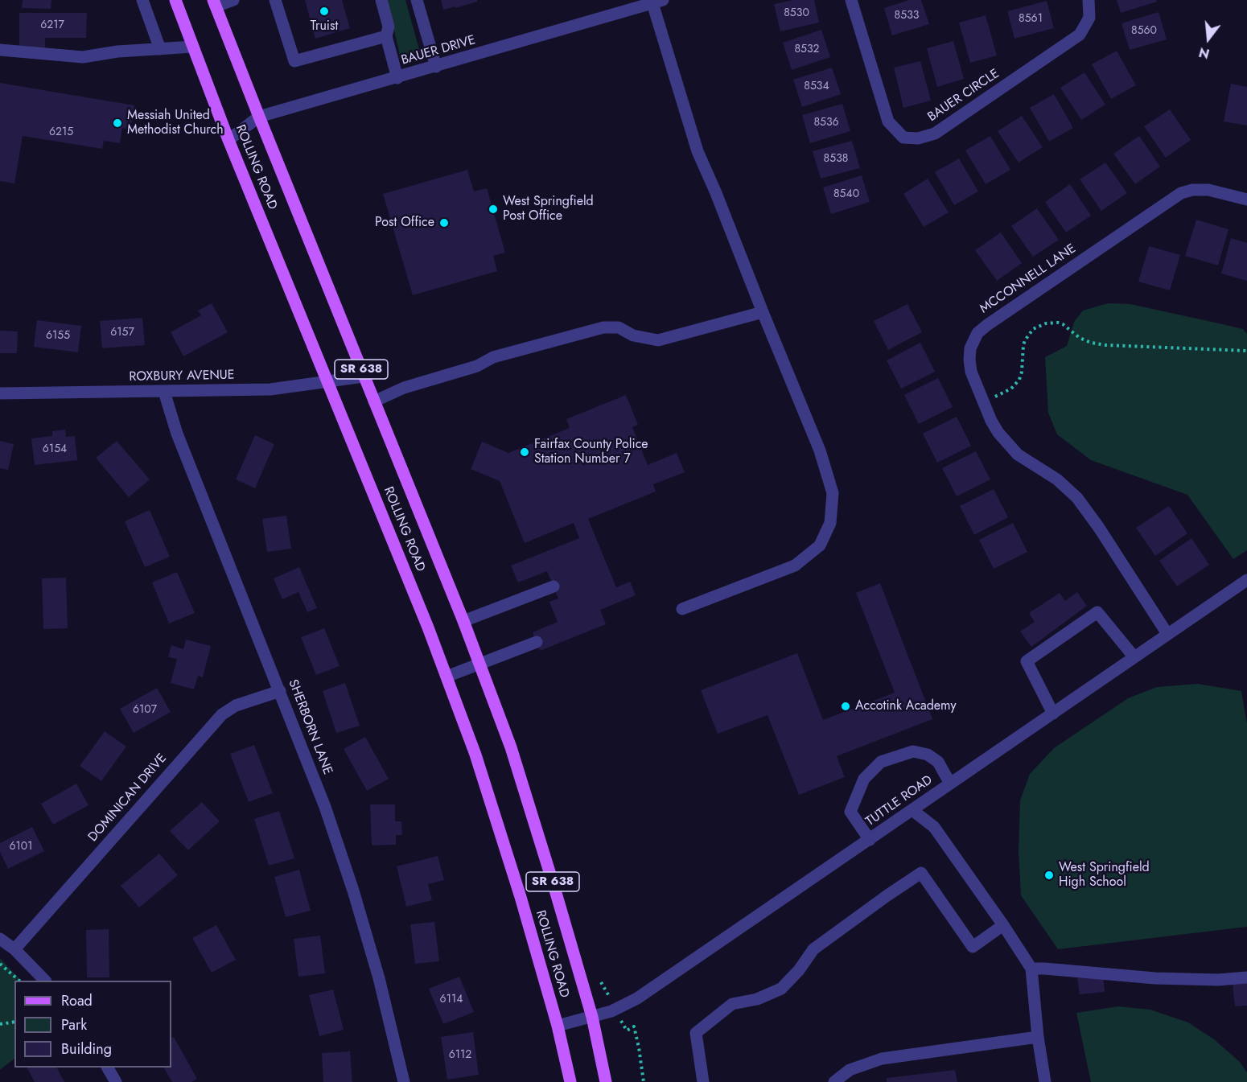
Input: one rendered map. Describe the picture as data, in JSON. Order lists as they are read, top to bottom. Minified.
{"streets":{"main road":["ROLLING ROAD","SR 638"],"street":["BAUER DRIVE","BAUER CIRCLE","MCCONNELL LANE","ROXBURY AVENUE","SHERBORN LANE","DOMINICAN DRIVE","TUTTLE ROAD"]},"crossings":[["BAUER DRIVE","ROLLING ROAD"],["ROLLING ROAD","ROXBURY AVENUE"],["ROLLING ROAD","TUTTLE ROAD"],["MCCONNELL LANE","TUTTLE ROAD"],["ROXBURY AVENUE","SHERBORN LANE"],["SHERBORN LANE","DOMINICAN DRIVE"]],"places":["Truist","Messiah United Methodist Church","West Springfield Post Office","Post Office","Fairfax County Police Station Number 7","Accotink Academy","West Springfield High School"],"house_numbers":["8530","8533","8561","6217","8560","8532","8534","8536","6215","8538","8540","6157","6155","6154","6107","6101","6114","6112"],"legend":["Road","Park","Building"],"north":"bottom"}
